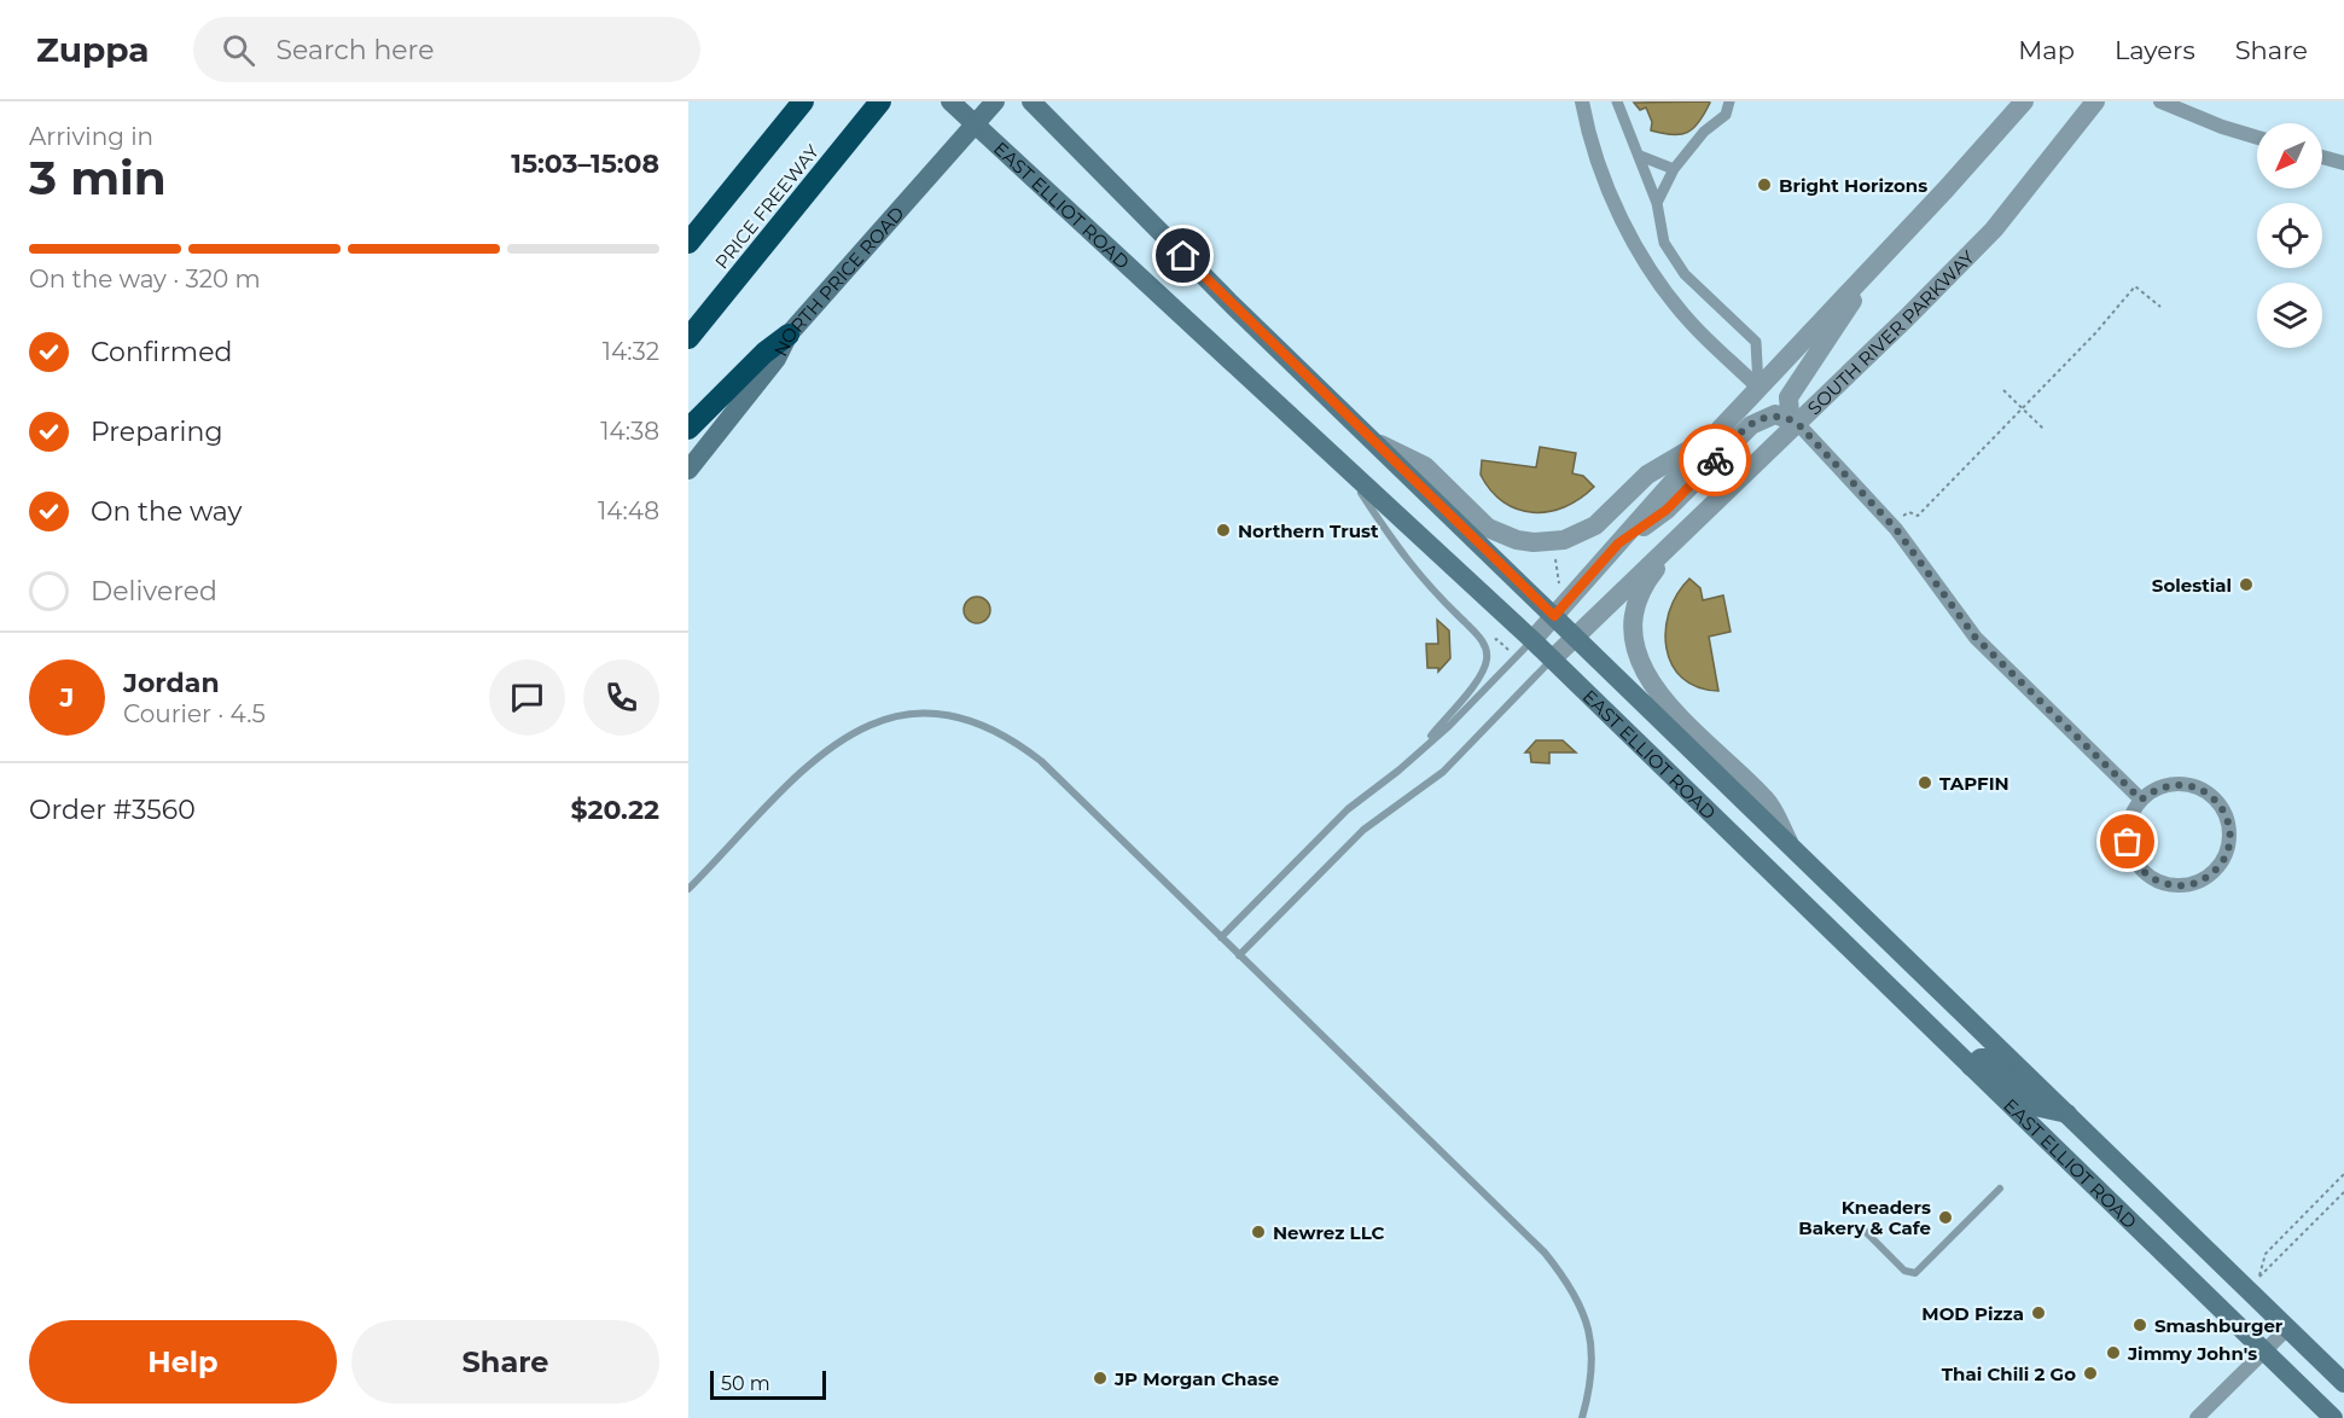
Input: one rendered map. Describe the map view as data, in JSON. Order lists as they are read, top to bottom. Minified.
{"streets":{"highway":["PRICE FREEWAY"],"main road":["EAST ELLIOT ROAD","NORTH PRICE ROAD"],"street":["SOUTH RIVER PARKWAY"]},"crossings":[["EAST ELLIOT ROAD","NORTH PRICE ROAD"],["EAST ELLIOT ROAD","SOUTH RIVER PARKWAY"]],"places":["Bright Horizons","Northern Trust","Solestial","TAPFIN","Kneaders Bakery & Cafe","Newrez LLC","MOD Pizza","Smashburger","Jimmy John's","Thai Chili 2 Go","JP Morgan Chase"],"scale_bar":"50 m","north":"bottom left","page":{"header":"Zuppa","search":"Search here","nav":["Map","Layers","Share"],"heading":["3 min","Arriving in","15:03–15:08"],"panel":["Jordan","Courier · 4.5","Order #3560","$20.22"],"bar":"On the way · 320 m","list":[["Confirmed","14:32"],["Preparing","14:38"],["On the way","14:48"],"Delivered"],"round":"J","buttons":["Help","Share"],"scale":"50 m"}}
